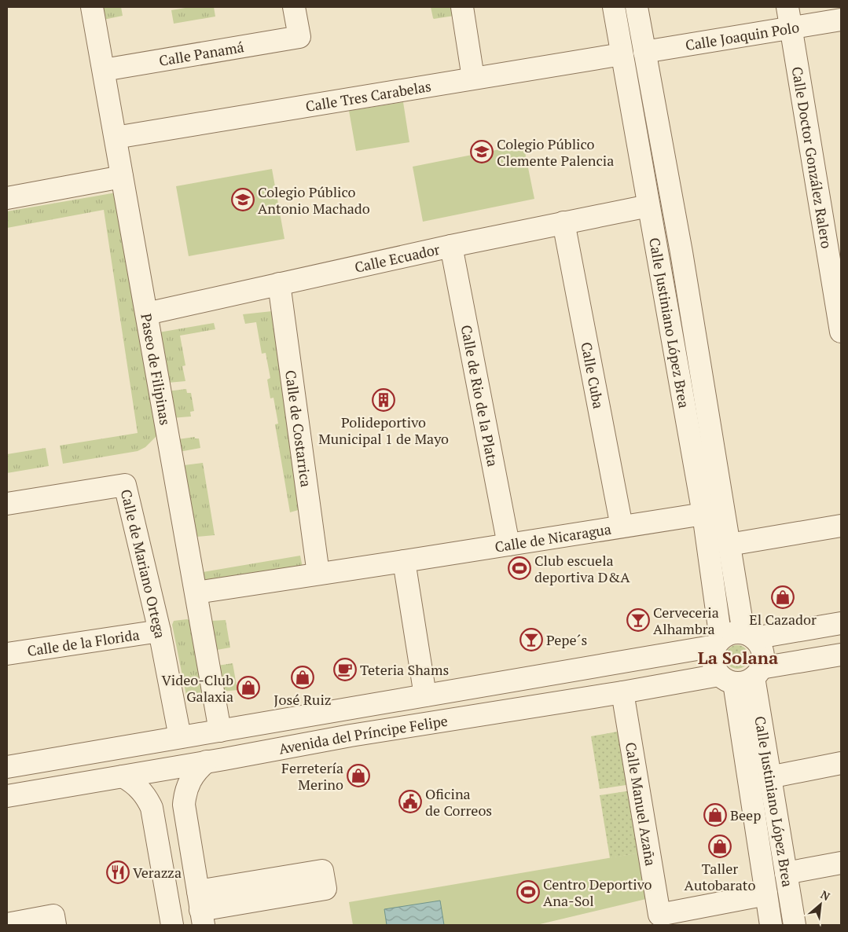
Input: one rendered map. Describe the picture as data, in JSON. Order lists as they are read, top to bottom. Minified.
{"streets":{"street":["Calle Joaquin Polo","Calle Panamá","Calle Tres Carabelas","Calle Doctor González Ralero","Calle Ecuador","Calle Justiniano López Brea","Paseo de Filipinas","Calle Cuba","Calle de Rio de la Plata","Calle de Costarrica","Calle de Nicaragua","Calle de Mariano Ortega","Calle de la Florida","Avenida del Príncipe Felipe","Calle Manuel Azaña"]},"crossings":[["Calle Joaquin Polo","Calle Doctor González Ralero"],["Calle Joaquin Polo","Calle Justiniano López Brea"],["Calle Panamá","Paseo de Filipinas"],["Calle Tres Carabelas","Calle Justiniano López Brea"],["Calle Tres Carabelas","Paseo de Filipinas"],["Calle Ecuador","Calle Justiniano López Brea"],["Calle Ecuador","Paseo de Filipinas"],["Calle Ecuador","Calle Cuba"],["Calle Ecuador","Calle de Rio de la Plata"],["Calle Ecuador","Calle de Costarrica"],["Calle Justiniano López Brea","Calle de Nicaragua"],["Calle Justiniano López Brea","Avenida del Príncipe Felipe"],["Calle Justiniano López Brea","Calle Manuel Azaña"],["Paseo de Filipinas","Calle de Nicaragua"],["Paseo de Filipinas","Avenida del Príncipe Felipe"],["Calle Cuba","Calle de Nicaragua"],["Calle de Rio de la Plata","Calle de Nicaragua"],["Calle de Costarrica","Calle de Nicaragua"],["Calle de Mariano Ortega","Calle de la Florida"],["Calle de Mariano Ortega","Avenida del Príncipe Felipe"],["Avenida del Príncipe Felipe","Calle Manuel Azaña"]],"districts":["La Solana"],"places":{"school or university":["Colegio Público Clemente Palencia","Colegio Público Antonio Machado"],"building":["Polideportivo Municipal 1 de Mayo"],"sports":["Club escuela deportiva D&A","Centro Deportivo Ana-Sol"],"shop":["El Cazador","José Ruiz","Video-Club Galaxia","Ferretería Merino","Beep","Taller Autobarato"],"bar":["Cerveceria Alhambra","Pepe´s"],"cafe":["Teteria Shams"],"public building":["Oficina de Correos"],"restaurant":["Verazza"]},"north":"top right"}
